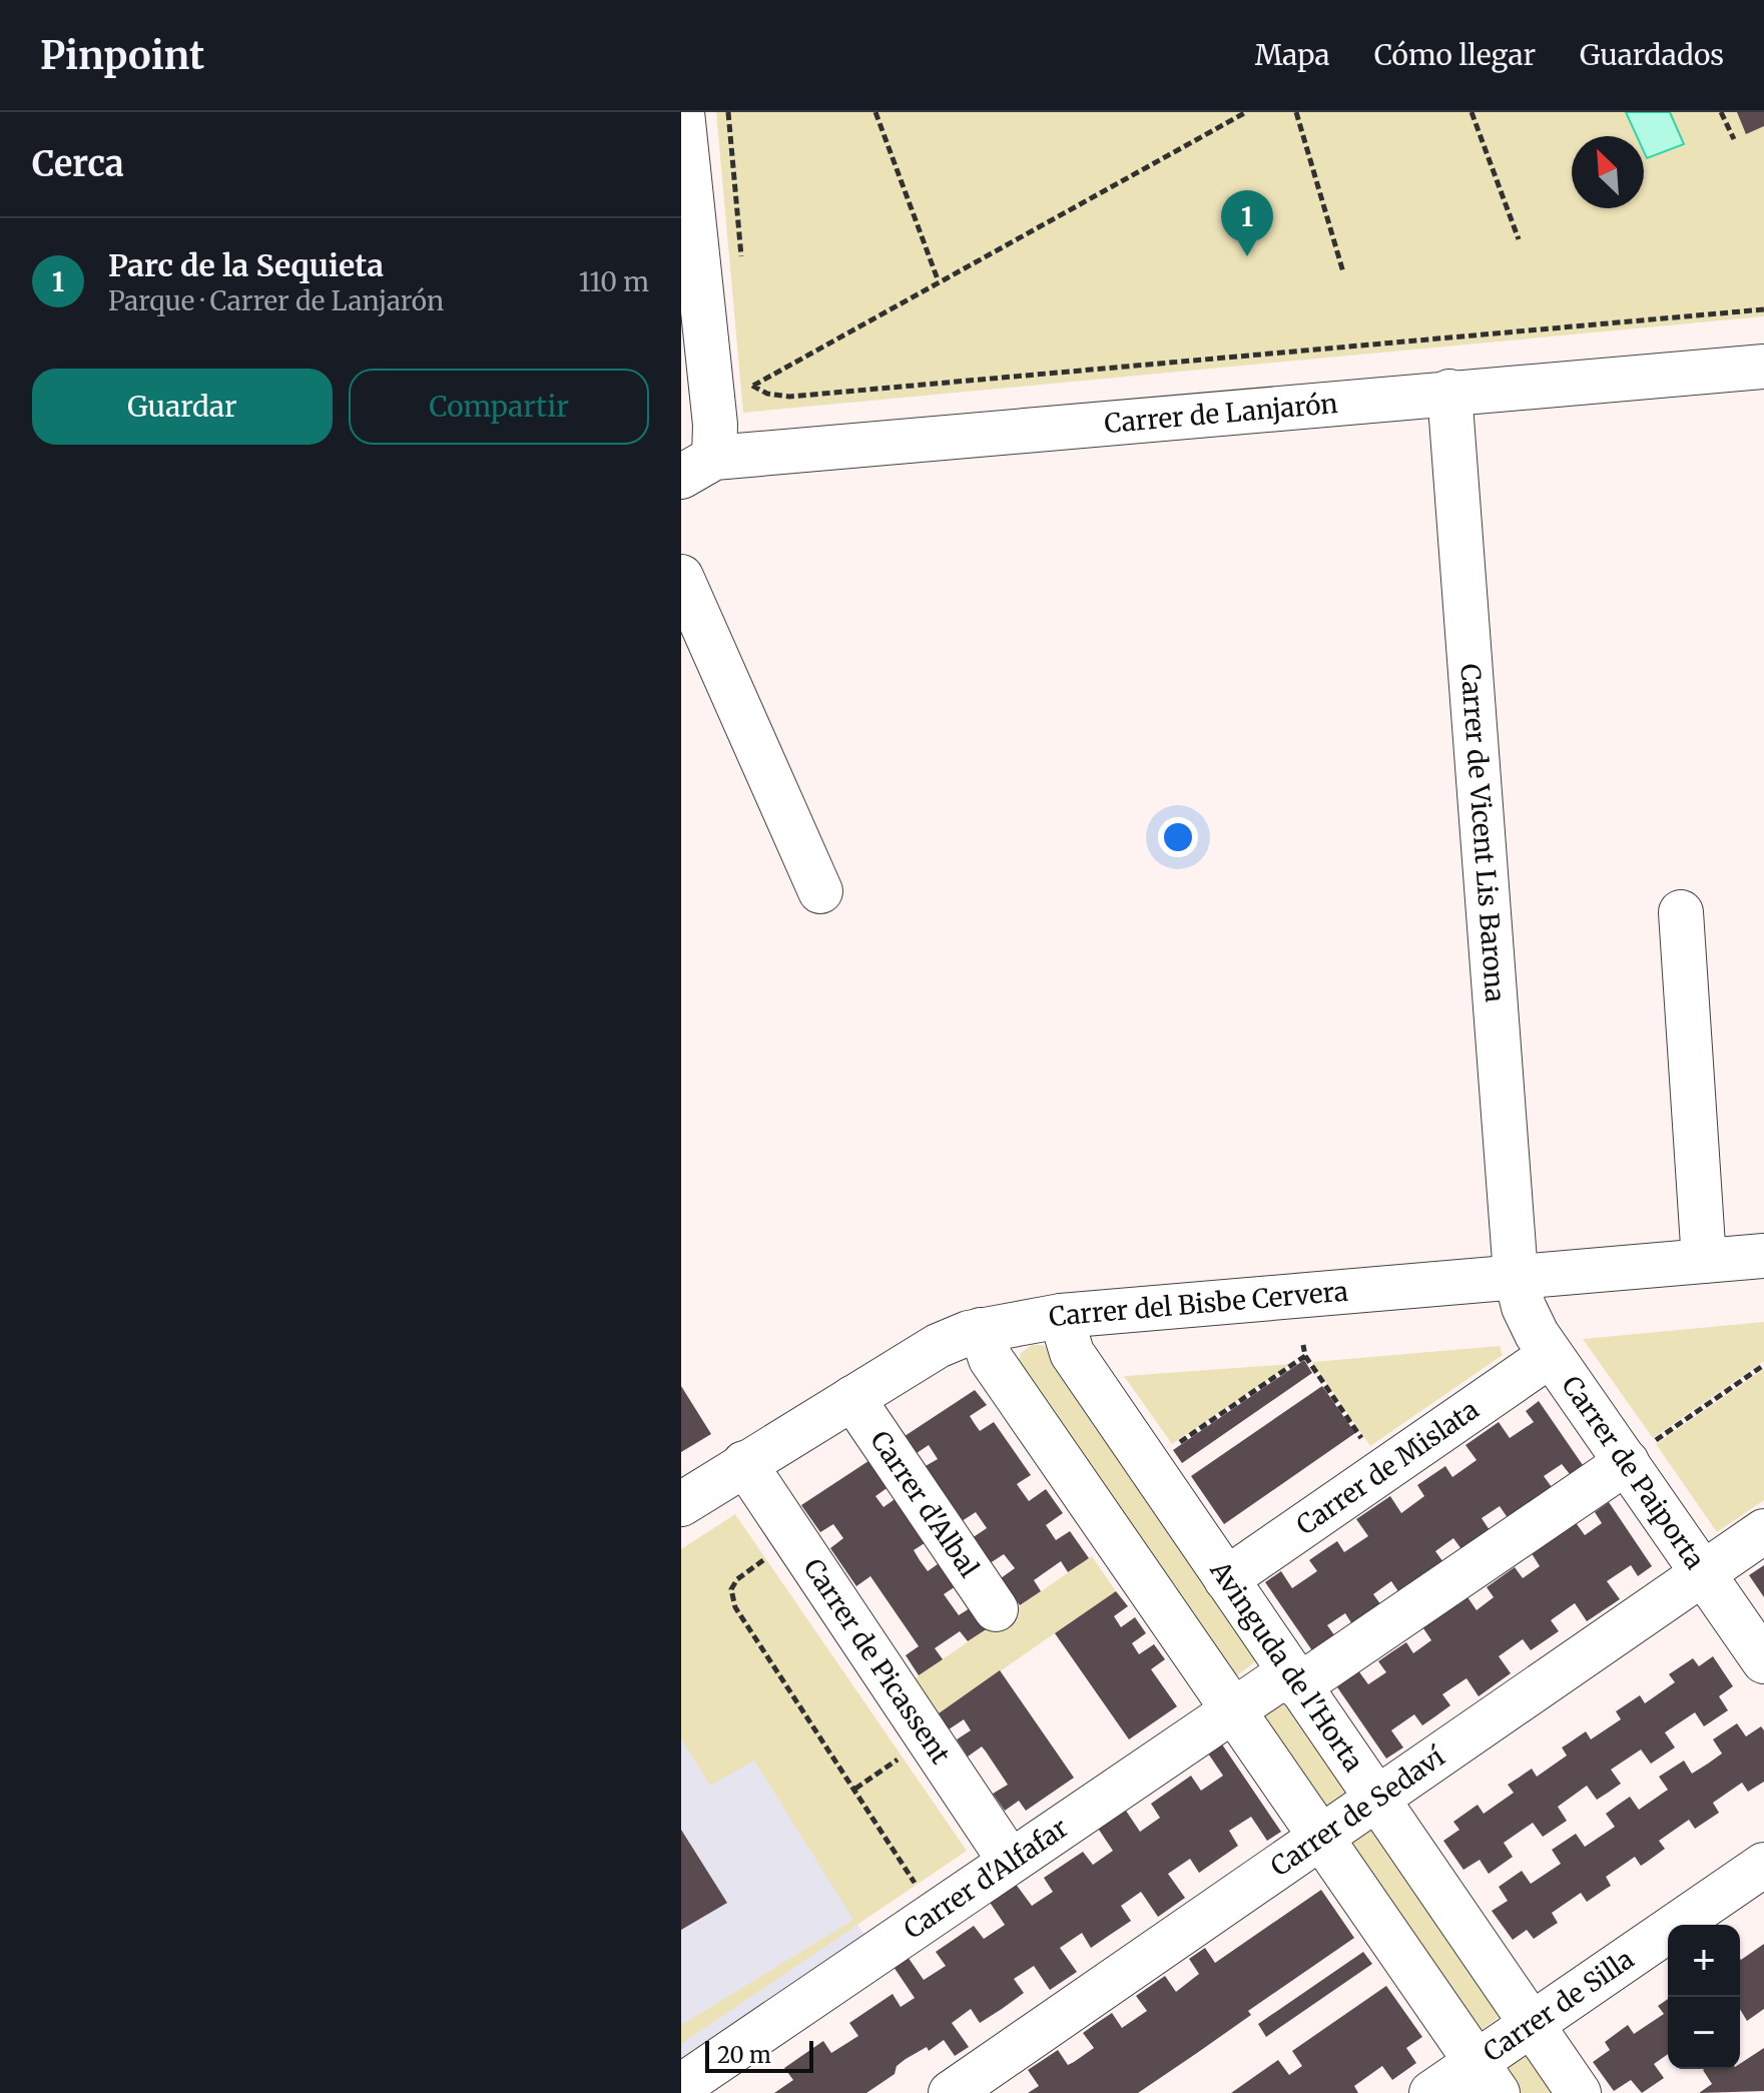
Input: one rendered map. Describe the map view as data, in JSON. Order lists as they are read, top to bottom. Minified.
{"streets":{"street":["Carrer de Lanjarón","Carrer de Vicent Lis Barona","Carrer del Bisbe Cervera","Carrer de Mislata","Carrer de Paiporta","Carrer d'Albal","Carrer de Picassent","Avinguda de l'Horta","Carrer de Sedaví","Carrer d'Alfafar","Carrer de Silla"]},"crossings":[["Carrer de Lanjarón","Carrer de Vicent Lis Barona"],["Carrer de Vicent Lis Barona","Carrer del Bisbe Cervera"],["Carrer de Vicent Lis Barona","Carrer de Paiporta"],["Carrer del Bisbe Cervera","Carrer de Paiporta"],["Carrer del Bisbe Cervera","Carrer d'Albal"],["Carrer del Bisbe Cervera","Carrer de Picassent"],["Carrer del Bisbe Cervera","Avinguda de l'Horta"],["Carrer de Mislata","Carrer de Paiporta"],["Carrer de Mislata","Avinguda de l'Horta"],["Carrer de Paiporta","Carrer de Sedaví"],["Carrer de Paiporta","Carrer d'Alfafar"],["Carrer de Picassent","Carrer d'Alfafar"],["Avinguda de l'Horta","Carrer de Sedaví"],["Avinguda de l'Horta","Carrer d'Alfafar"],["Avinguda de l'Horta","Carrer de Silla"]],"scale_bar":"20 m","north":"top left","page":{"header":"Pinpoint","nav":["Mapa","Cómo llegar","Guardados"],"heading":"Cerca","pins":"1","list":[{"mark":"1","name":"Parc de la Sequieta","note":"Parque · Carrer de Lanjarón","value":"110 m"}],"buttons":["Guardar","Compartir"],"map_buttons":["+","−"],"scale":"20 m"}}
